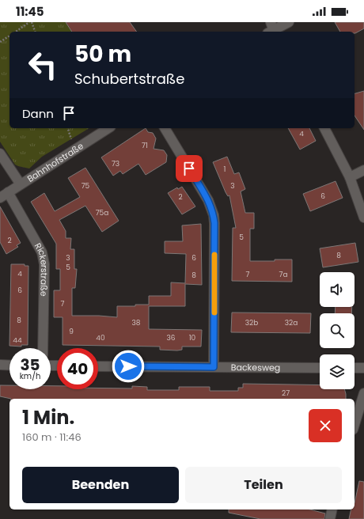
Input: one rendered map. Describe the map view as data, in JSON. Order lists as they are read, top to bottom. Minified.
{"streets":{"street":["Bahnhofstraße","Rickerstraße","Backesweg"]},"crossings":[["Bahnhofstraße","Rickerstraße"]],"house_numbers":["4","71","73","1","75","3","6","2","75a","5","2","8","3","6","5","4","7","7a","8","6","7","8","38","32b","32a","9","40","36","10","44","27"],"page":{"status":"11:45","turn":["50 m","Schubertstraße"],"then":"Dann","speed":"35 km/h","limit":"40","heading":["1 Min.","160 m · 11:46"],"buttons":["Beenden","Teilen"]}}
